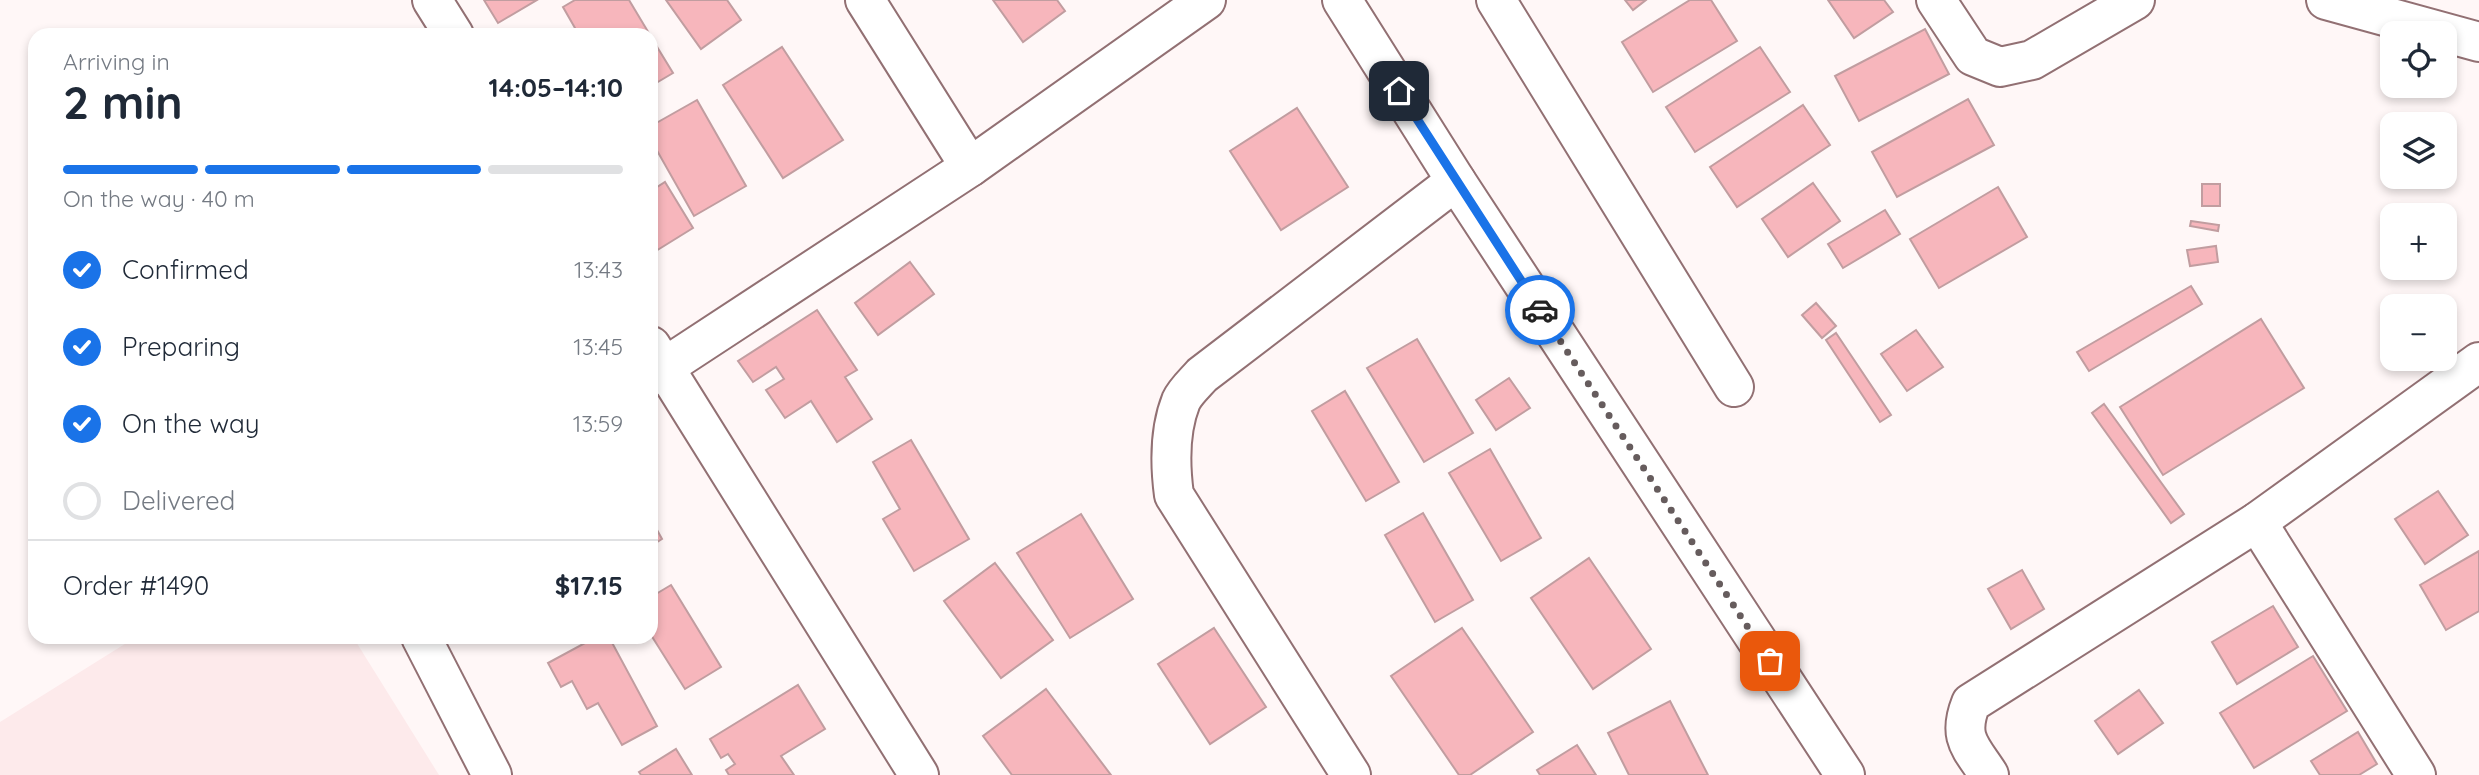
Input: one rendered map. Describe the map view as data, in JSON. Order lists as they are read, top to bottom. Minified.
{"page":{"map_buttons":["+","−"],"heading":["2 min","Arriving in","14:05–14:10"],"panel":["Order #1490","$17.15"],"bar":"On the way · 40 m","list":[["Confirmed","13:43"],["Preparing","13:45"],["On the way","13:59"],"Delivered"]}}
